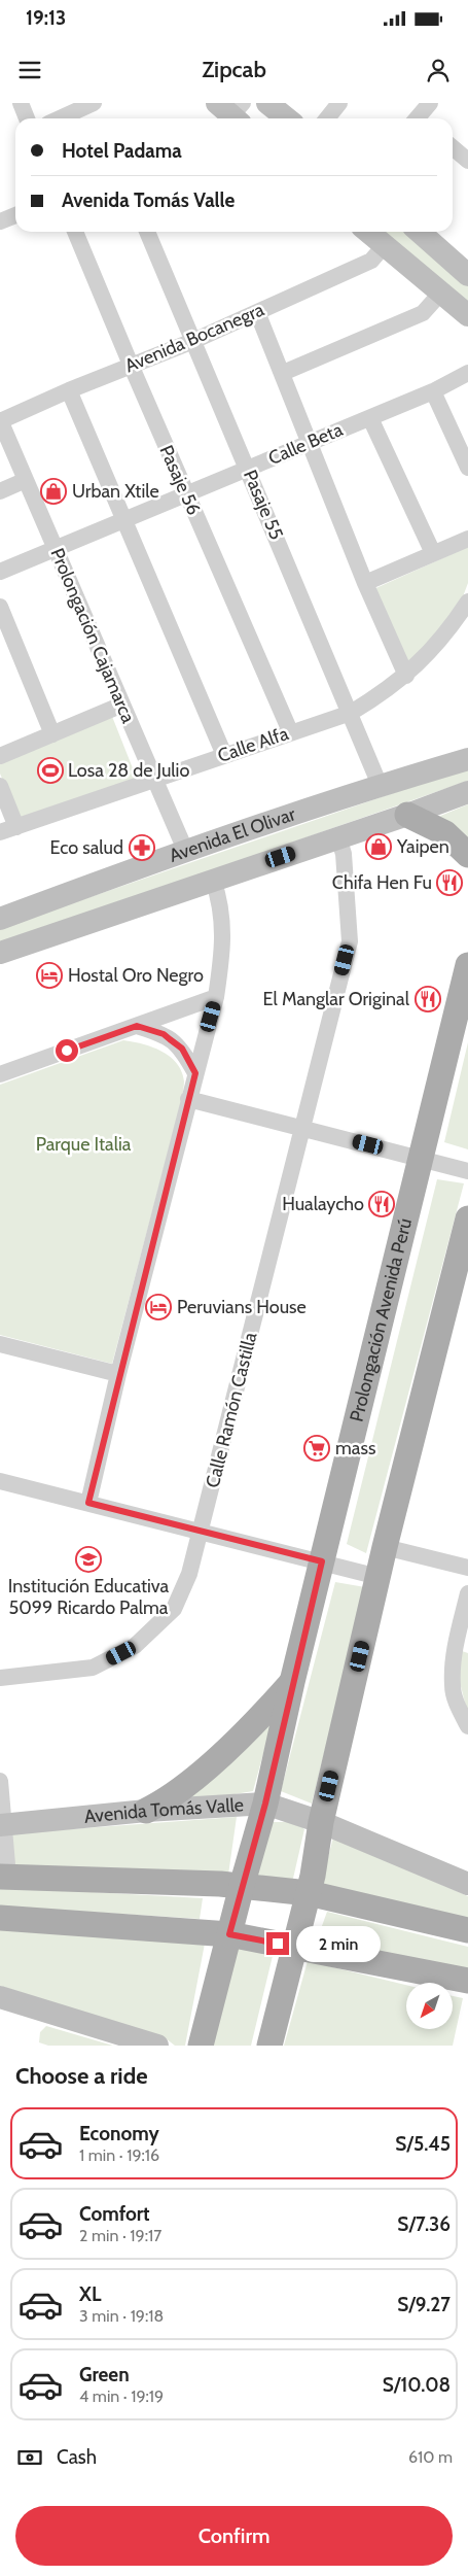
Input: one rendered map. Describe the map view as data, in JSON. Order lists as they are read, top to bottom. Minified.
{"streets":{"main road":["Avenida El Olivar","Prolongación Avenida Perú","Avenida Tomás Valle"],"street":["Avenida Bocanegra","Calle Beta","Pasaje 56","Pasaje 55","Prolongación Cajamarca","Calle Alfa","Calle Ramón Castilla"]},"crossings":[["Avenida Bocanegra","Pasaje 56"],["Avenida Bocanegra","Pasaje 55"],["Avenida Bocanegra","Prolongación Cajamarca"],["Calle Beta","Pasaje 56"],["Calle Beta","Pasaje 55"],["Calle Beta","Prolongación Cajamarca"],["Pasaje 56","Calle Alfa"],["Pasaje 55","Calle Alfa"],["Pasaje 55","Avenida El Olivar"],["Prolongación Cajamarca","Calle Alfa"],["Prolongación Cajamarca","Avenida El Olivar"],["Avenida El Olivar","Calle Ramón Castilla"],["Prolongación Avenida Perú","Avenida Tomás Valle"]],"parks":["Parque Italia"],"places":{"shop":["Urban Xtile","Yaipen"],"sports":["Losa 28 de Julio"],"pharmacy":["Eco salud"],"restaurant":["Chifa Hen Fu","El Manglar Original","Hualaycho"],"hotel":["Hostal Oro Negro","Peruvians House"],"supermarket":["mass"],"school or university":["Institución Educativa 5099 Ricardo Palma"]},"north":"bottom left","page":{"status":"19:13","header":"Zipcab","banner":["Hotel Padama","Avenida Tomás Valle"],"bubble":"2 min","heading":"Choose a ride","list":[{"name":"Economy","note":"1 min · 19:16","value":"S/5.45"},{"name":"Comfort","note":"2 min · 19:17","value":"S/7.36"},{"name":"XL","note":"3 min · 19:18","value":"S/9.27"},{"name":"Green","note":"4 min · 19:19","value":"S/10.08"}],"pay":["Cash","610 m"],"buttons":"Confirm"}}
